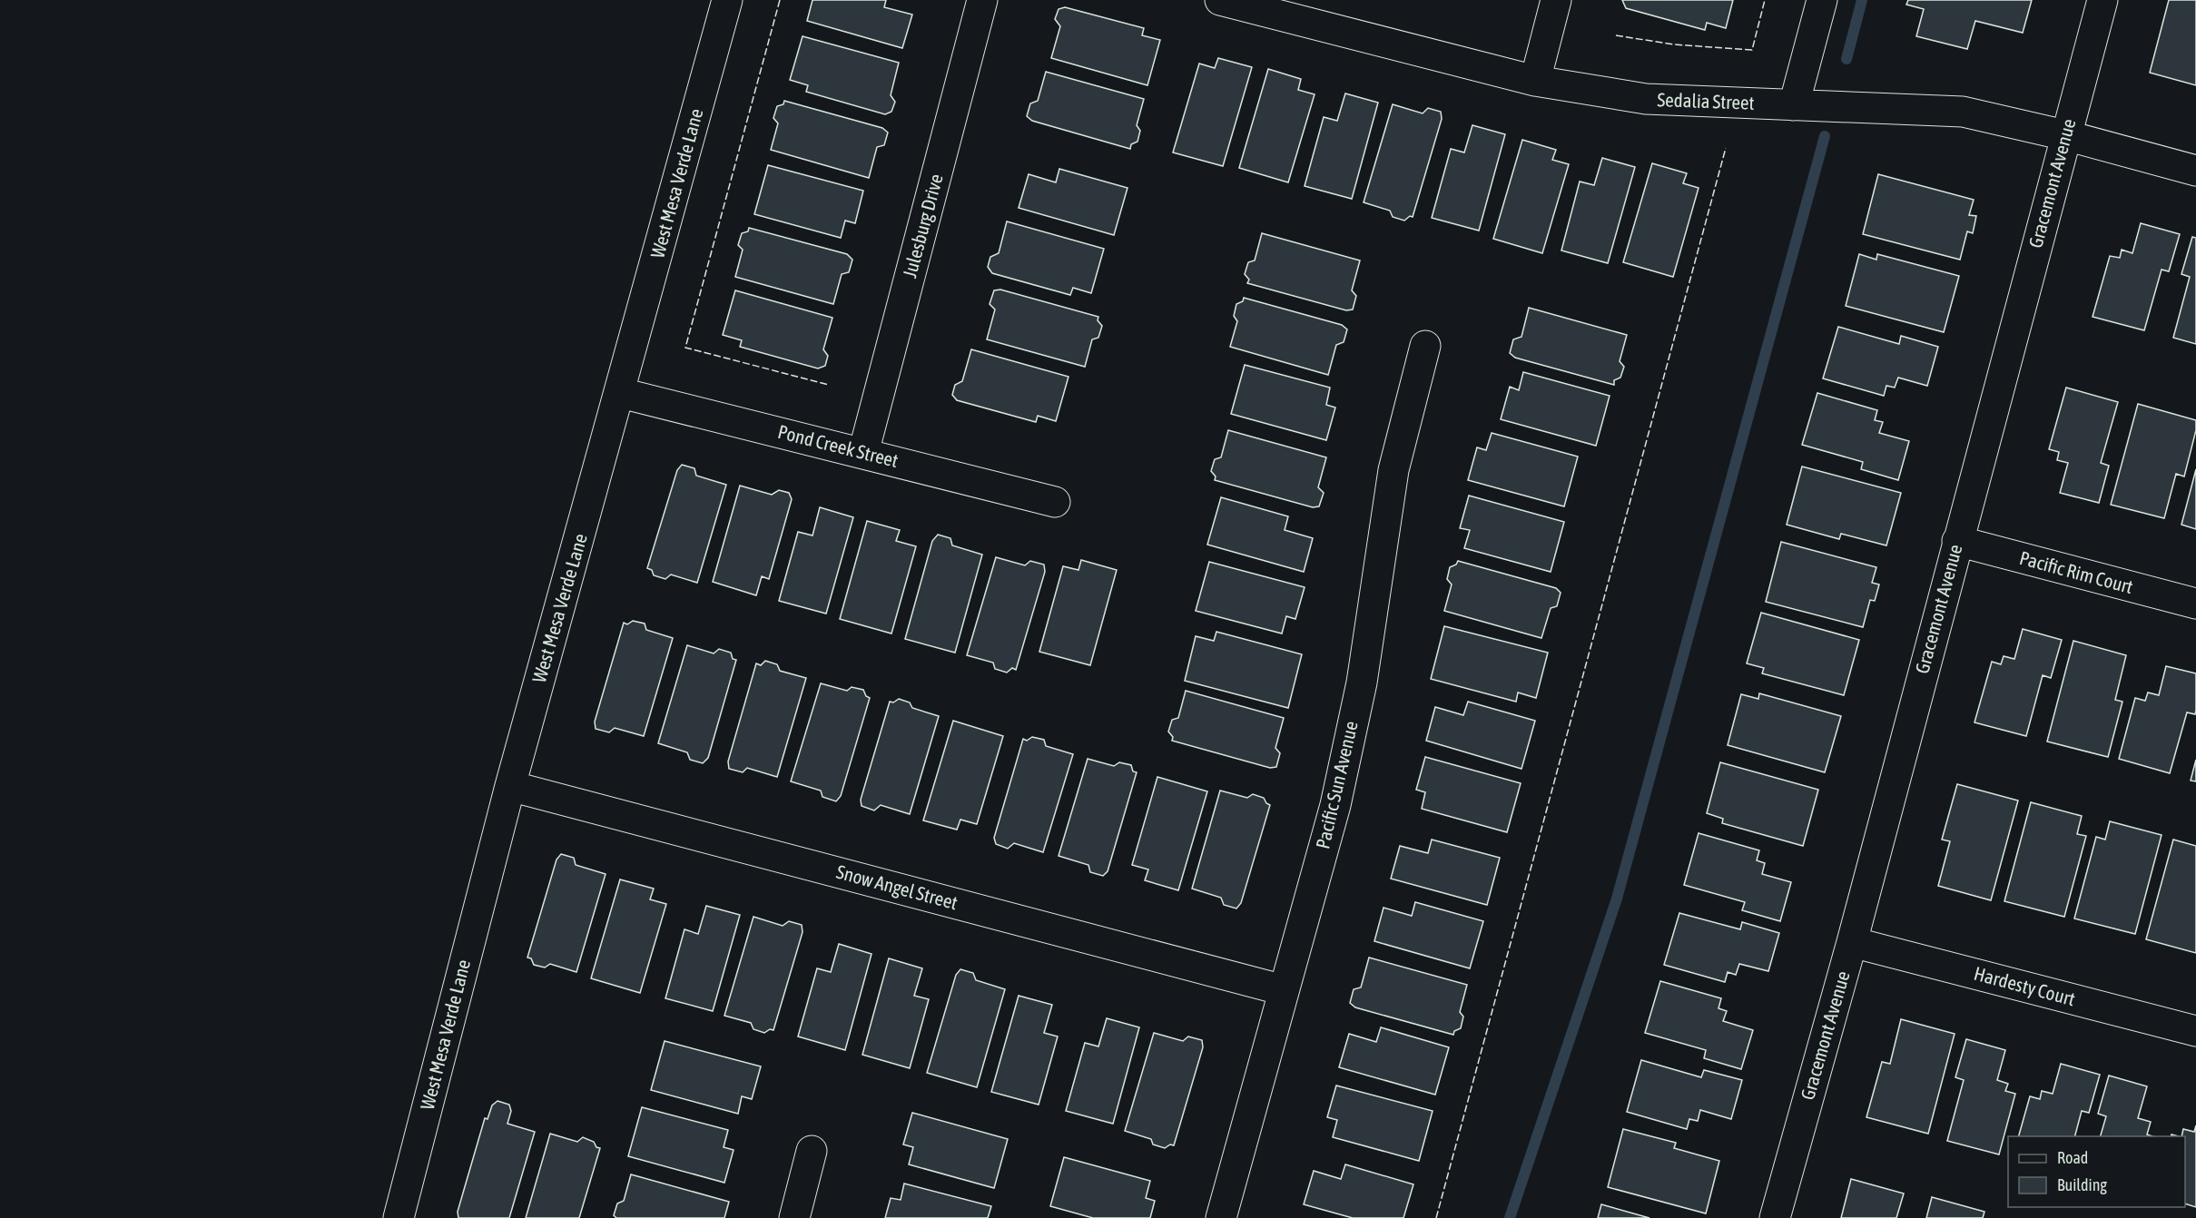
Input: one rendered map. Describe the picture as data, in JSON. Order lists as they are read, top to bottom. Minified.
{"streets":{"street":["Sedalia Street","West Mesa Verde Lane","Gracemont Avenue","Julesburg Drive","Pond Creek Street","Pacific Rim Court","Pacific Sun Avenue","Snow Angel Street","Hardesty Court"]},"crossings":[["Sedalia Street","Gracemont Avenue"],["West Mesa Verde Lane","Pond Creek Street"],["West Mesa Verde Lane","Snow Angel Street"],["Gracemont Avenue","Pacific Rim Court"],["Gracemont Avenue","Hardesty Court"],["Julesburg Drive","Pond Creek Street"],["Pacific Sun Avenue","Snow Angel Street"]],"legend":["Road","Building"]}
